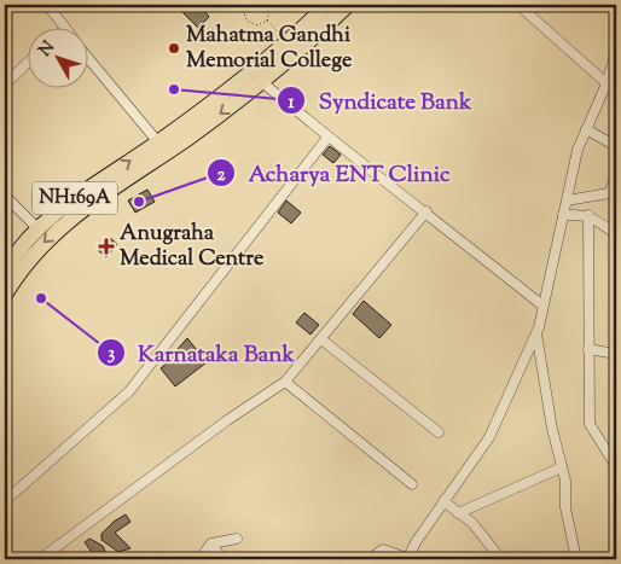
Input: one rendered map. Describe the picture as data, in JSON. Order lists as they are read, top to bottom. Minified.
{"streets":{"highway":["NH169A"]},"places":{"other":["Mahatma Gandhi Memorial College","Syndicate Bank","Acharya ENT Clinic","Karnataka Bank"],"health":["Anugraha Medical Centre"]},"north":"top left"}
